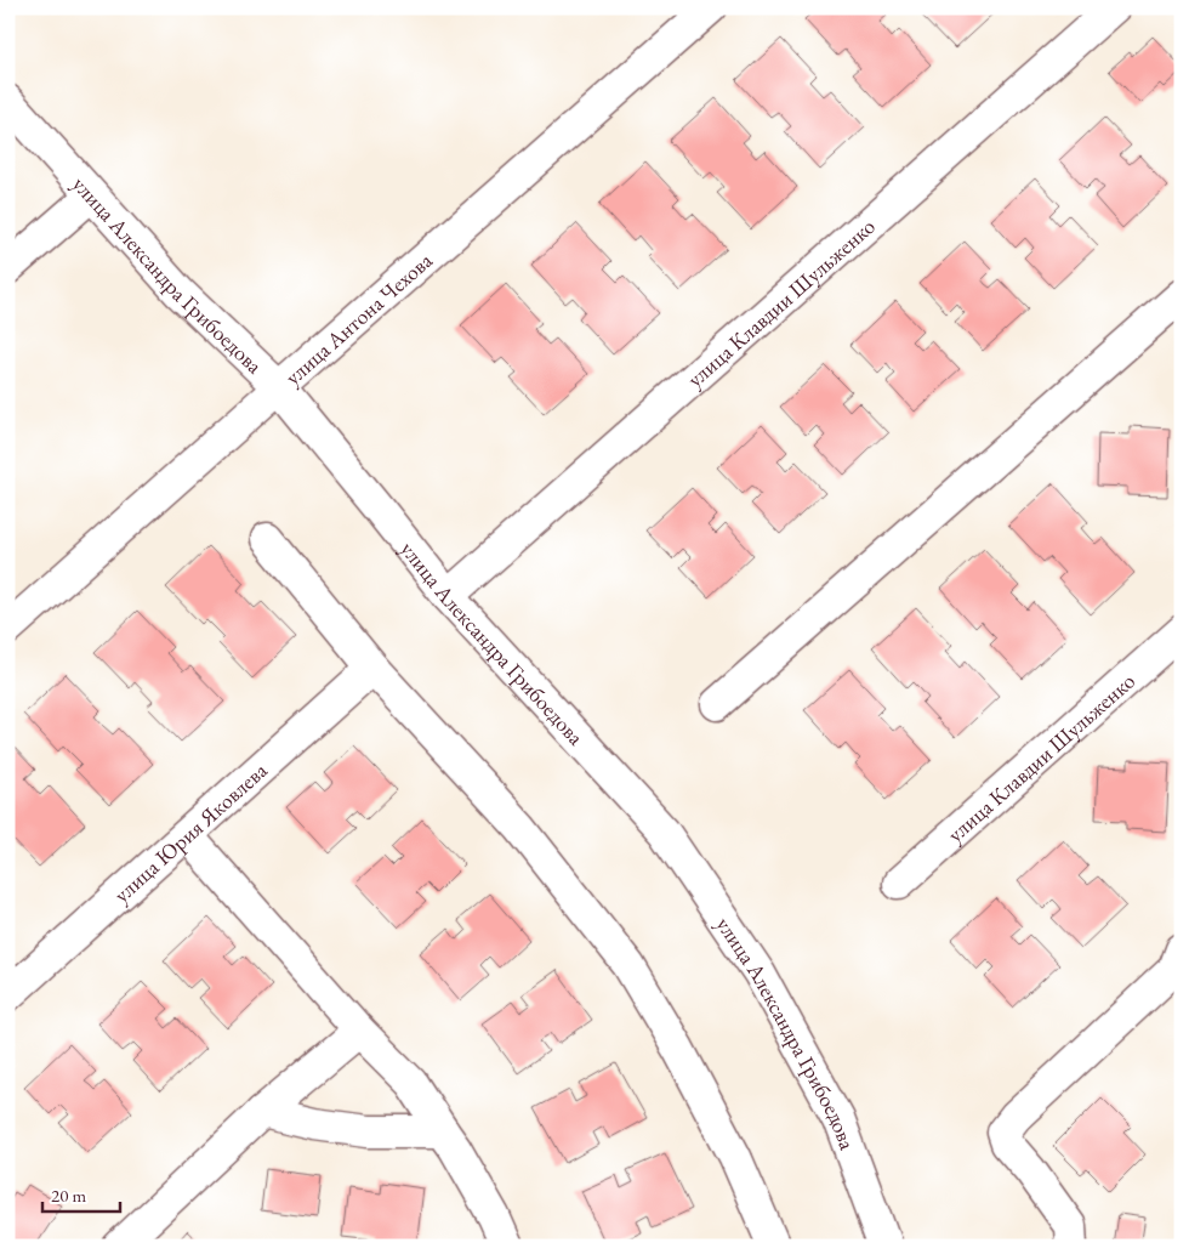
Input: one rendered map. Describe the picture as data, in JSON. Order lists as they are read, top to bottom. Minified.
{"streets":{"street":["улица Александра Грибоедова","улица Клавдии Шульженко","улица Антона Чехова","улица Юрия Яковлева"]},"crossings":[["улица Александра Грибоедова","улица Клавдии Шульженко"],["улица Александра Грибоедова","улица Антона Чехова"]],"scale_bar":"20 m"}
